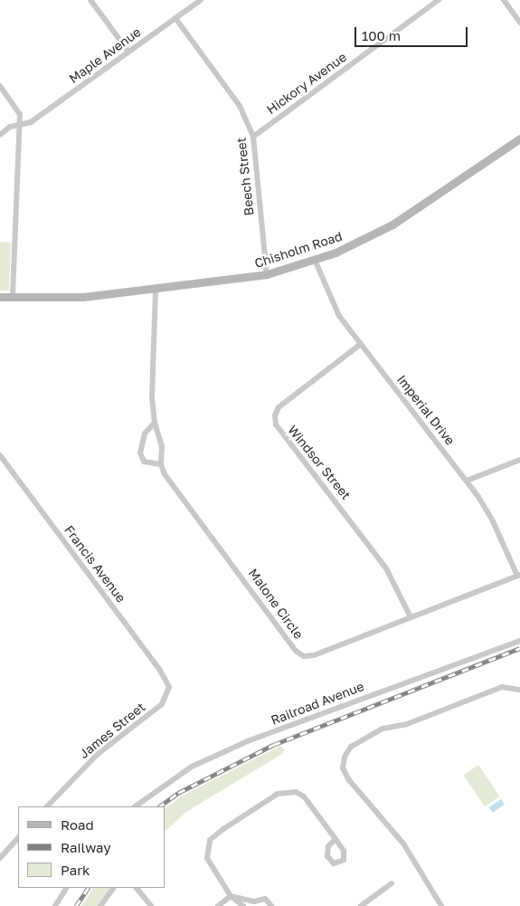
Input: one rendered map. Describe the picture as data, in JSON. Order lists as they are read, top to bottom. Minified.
{"streets":{"main road":["Chisholm Road"],"street":["Maple Avenue","Hickory Avenue","Beech Street","Imperial Drive","Windsor Street","Francis Avenue","Malone Circle","Railroad Avenue","James Street"]},"crossings":[["Maple Avenue","Beech Street"],["Hickory Avenue","Beech Street"],["Beech Street","Chisholm Road"],["Chisholm Road","Imperial Drive"],["Chisholm Road","Malone Circle"],["Imperial Drive","Windsor Street"],["Imperial Drive","Malone Circle"],["Windsor Street","Malone Circle"],["Francis Avenue","James Street"]],"legend":["Road","Railway","Park"],"scale_bar":"100 m"}
